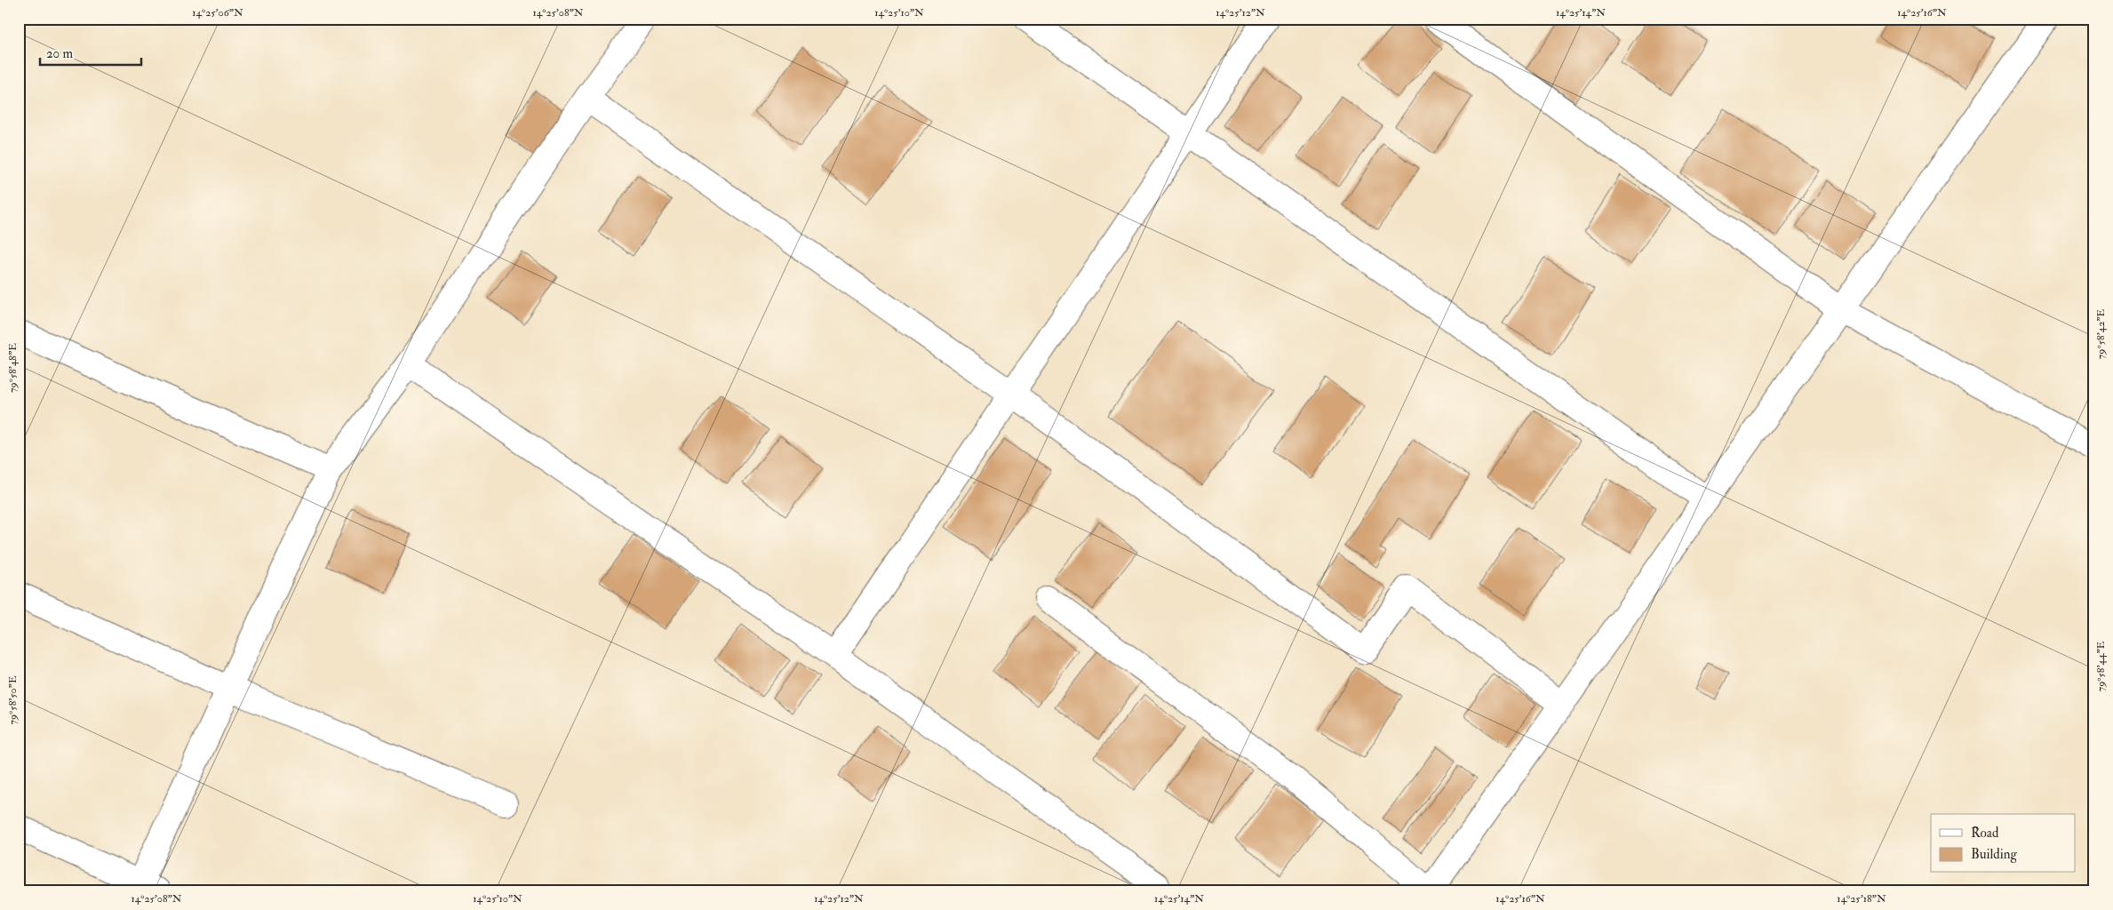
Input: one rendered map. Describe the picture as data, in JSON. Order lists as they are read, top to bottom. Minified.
{"legend":["Road","Building"],"scale_bar":"20 m","coordinates":["14°25'06\"N","14°25'08\"N","14°25'10\"N","14°25'12\"N","14°25'14\"N","14°25'16\"N","79°58'42\"E","79°58'48\"E","79°58'44\"E","79°58'50\"E","14°25'18\"N"]}
